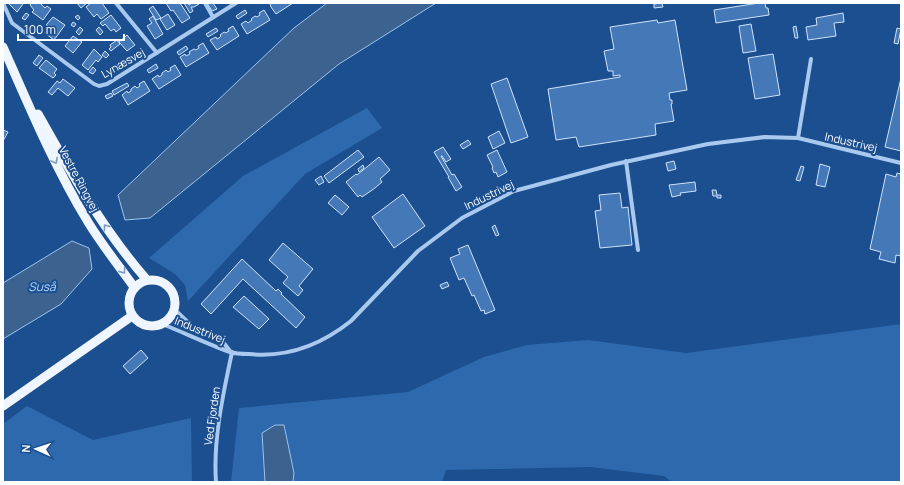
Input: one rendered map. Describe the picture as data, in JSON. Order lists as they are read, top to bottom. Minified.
{"streets":{"main road":["Vestre Ringvej"],"street":["Lynæsvej","Industrivej","Ved Fjorden"]},"crossings":[["Industrivej","Vestre Ringvej"],["Industrivej","Ved Fjorden"]],"water":["Suså"],"scale_bar":"100 m","north":"left"}
